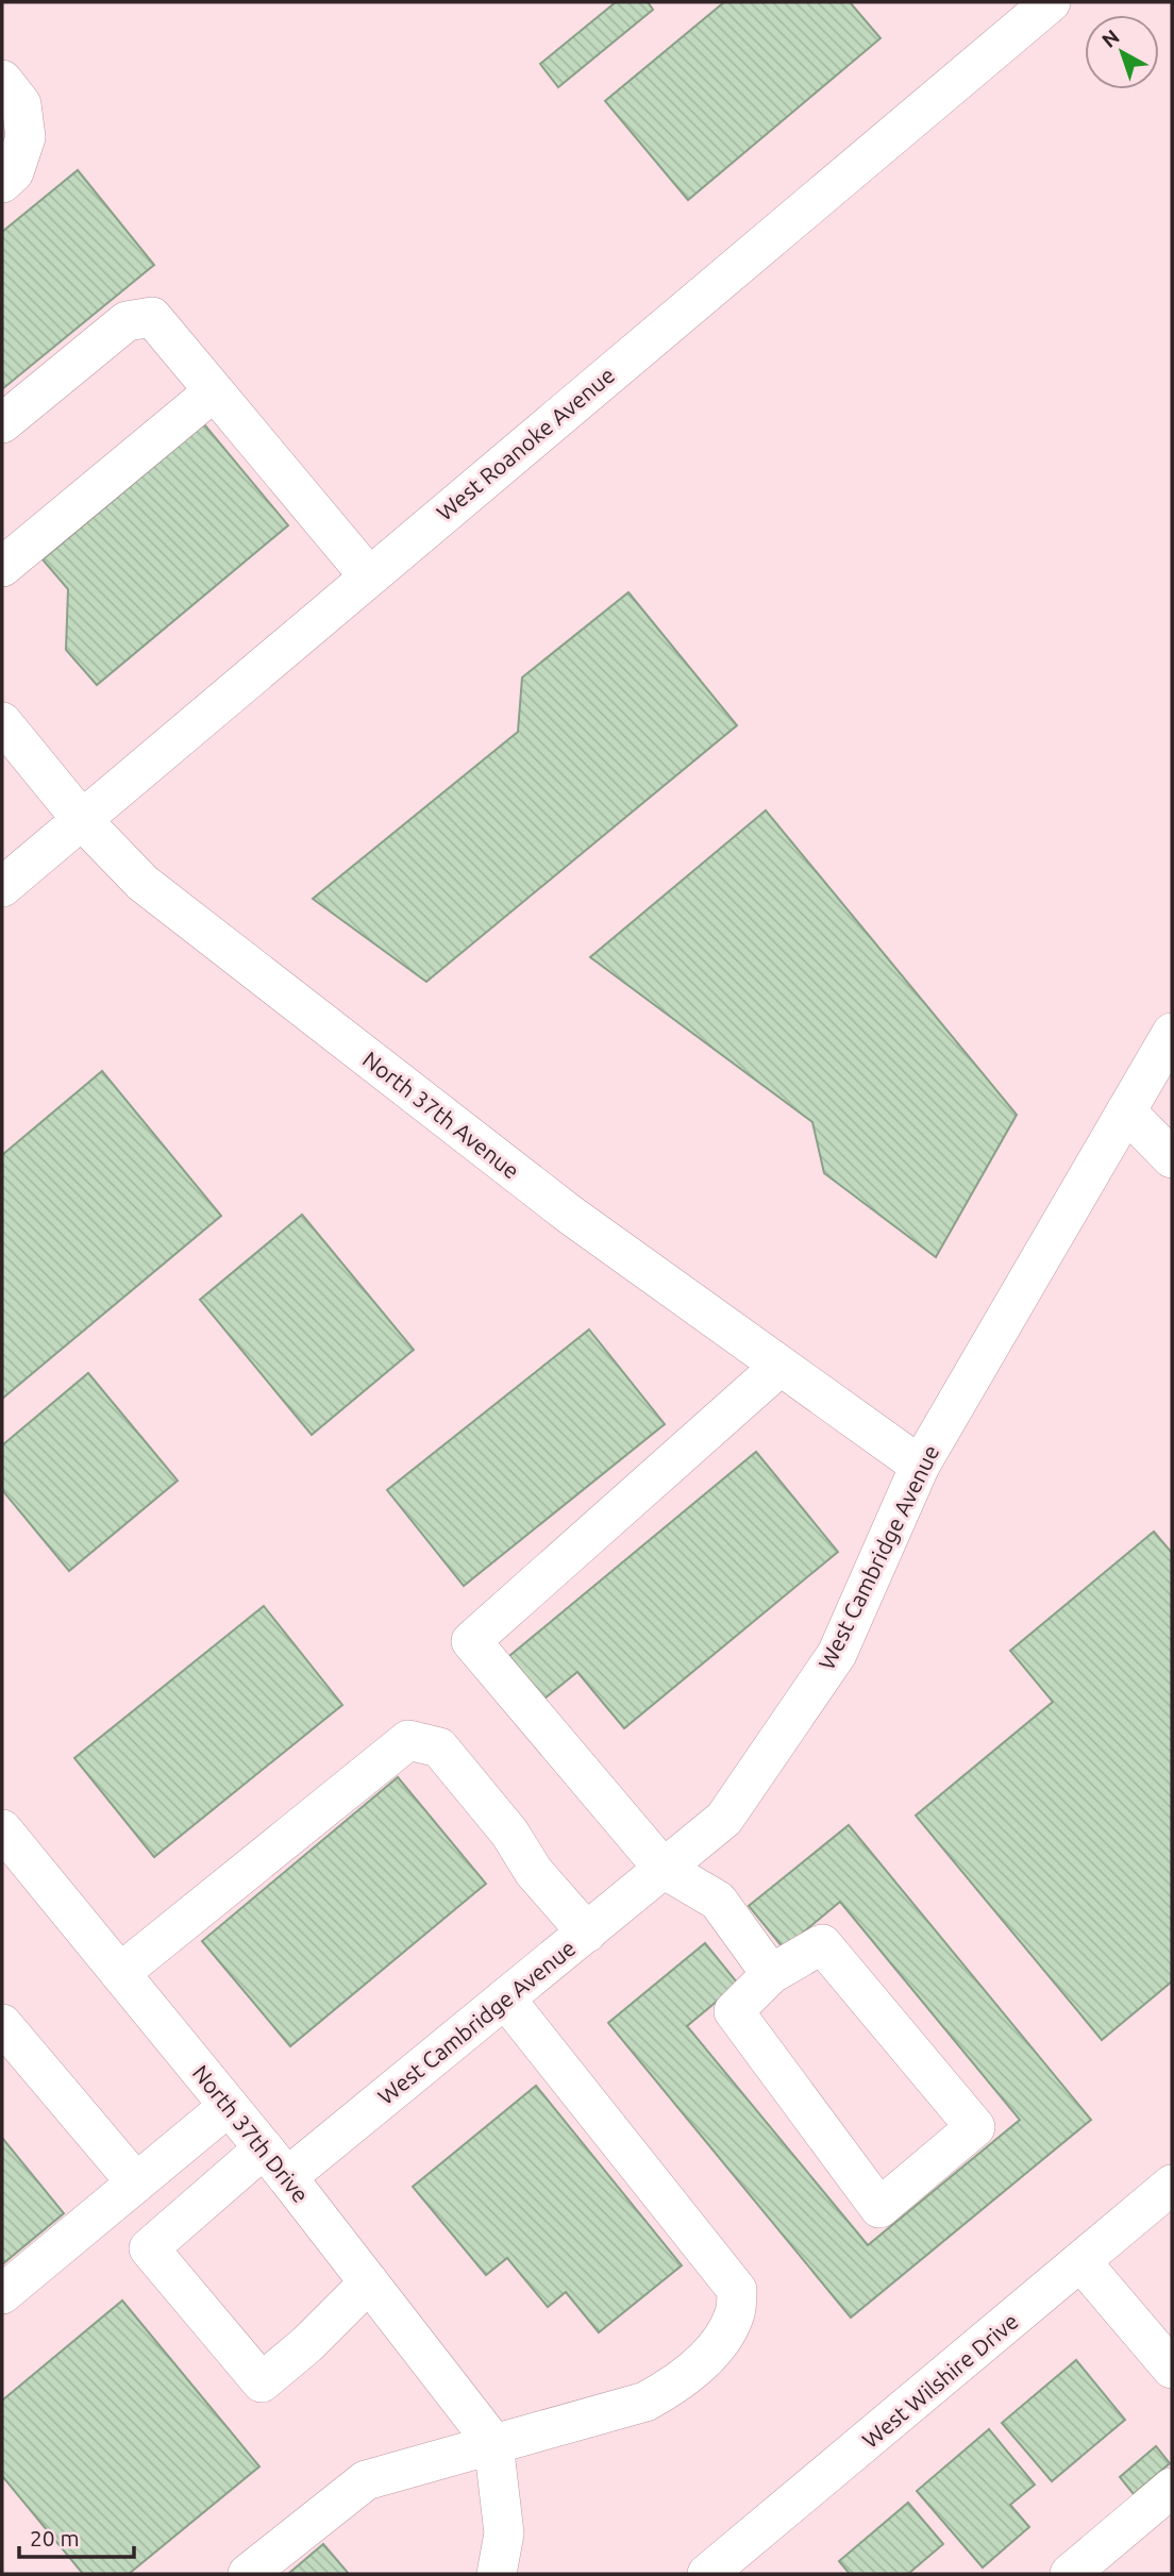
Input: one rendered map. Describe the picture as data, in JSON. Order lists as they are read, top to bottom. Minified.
{"streets":{"street":["West Roanoke Avenue","North 37th Avenue","West Cambridge Avenue","North 37th Drive","West Wilshire Drive"]},"crossings":[["West Roanoke Avenue","North 37th Avenue"],["North 37th Avenue","West Cambridge Avenue"],["West Cambridge Avenue","North 37th Drive"]],"scale_bar":"20 m","north":"top left"}
